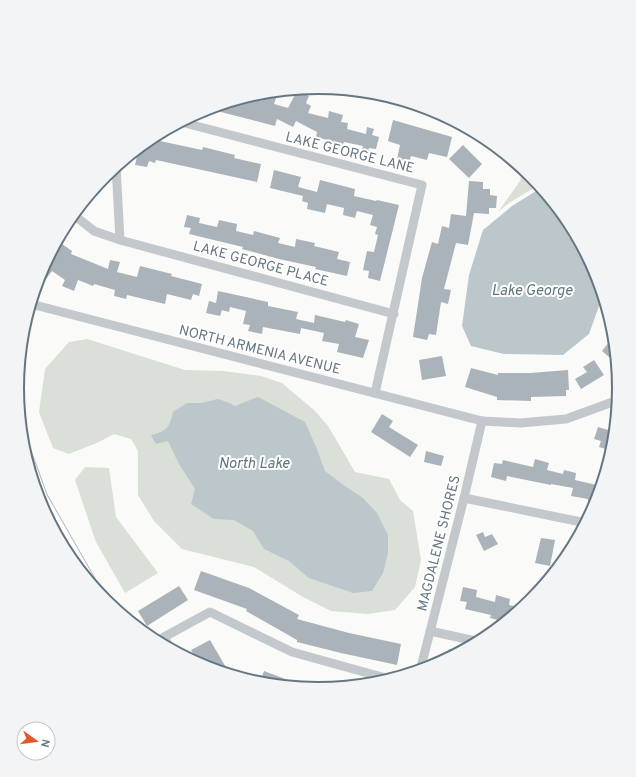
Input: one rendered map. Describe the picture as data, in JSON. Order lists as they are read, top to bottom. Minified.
{"streets":{"street":["LAKE GEORGE LANE","LAKE GEORGE PLACE","NORTH ARMENIA AVENUE","MAGDALENE SHORES"]},"crossings":[["LAKE GEORGE LANE","LAKE GEORGE PLACE"],["LAKE GEORGE LANE","NORTH ARMENIA AVENUE"],["NORTH ARMENIA AVENUE","MAGDALENE SHORES"]],"water":["Lake George","North Lake"],"north":"right"}
